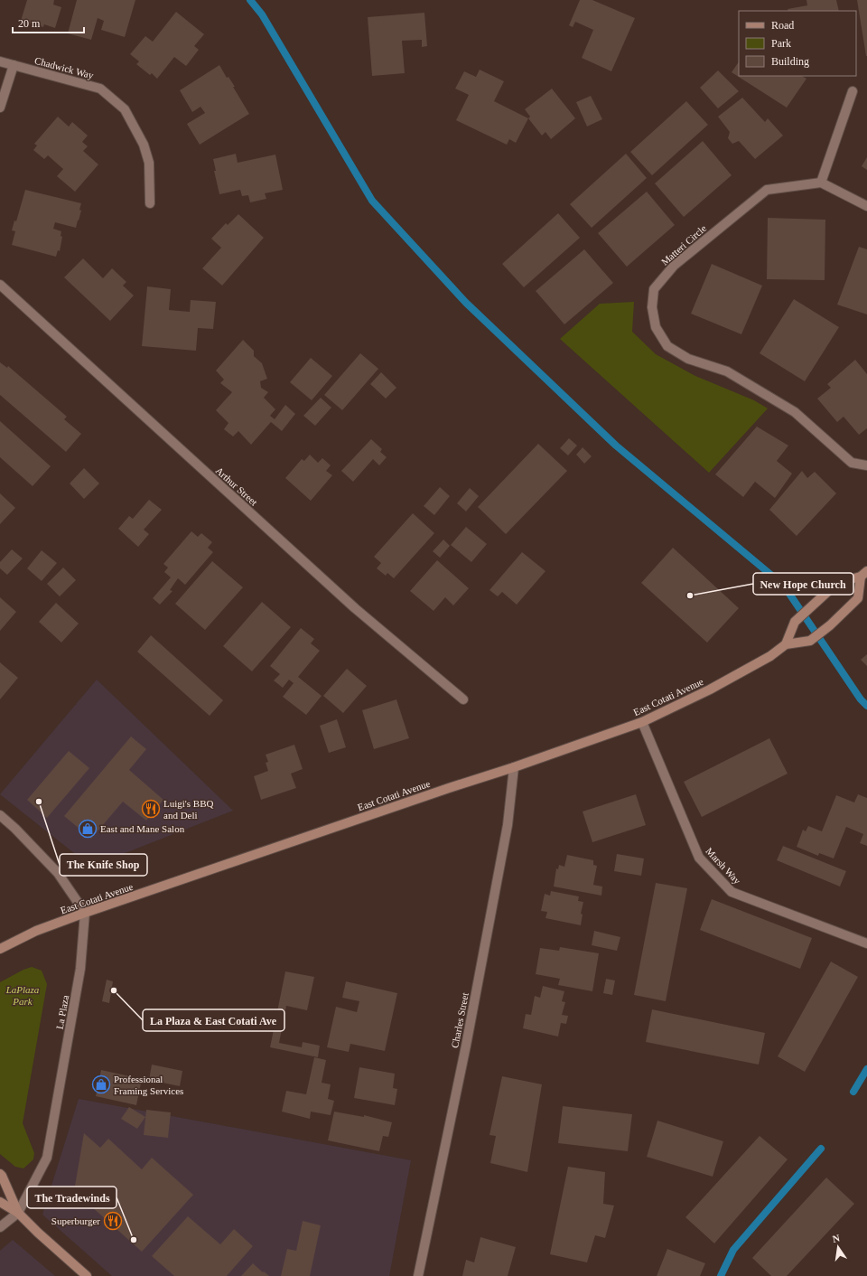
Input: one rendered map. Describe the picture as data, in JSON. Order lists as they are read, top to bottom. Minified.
{"streets":{"main road":["East Cotati Avenue"],"street":["Chadwick Way","Matteri Circle","Arthur Street","Marsh Way","La Plaza","Charles Street"]},"crossings":[["East Cotati Avenue","Marsh Way"],["East Cotati Avenue","La Plaza"],["East Cotati Avenue","Charles Street"]],"parks":["LaPlaza Park"],"places":{"other":["New Hope Church","The Knife Shop","La Plaza & East Cotati Ave","The Tradewinds"],"restaurant":["Luigi's BBQ and Deli","Superburger"],"shop":["East and Mane Salon","Professional Framing Services"]},"legend":["Road","Park","Building"],"scale_bar":"20 m","north":"top"}
